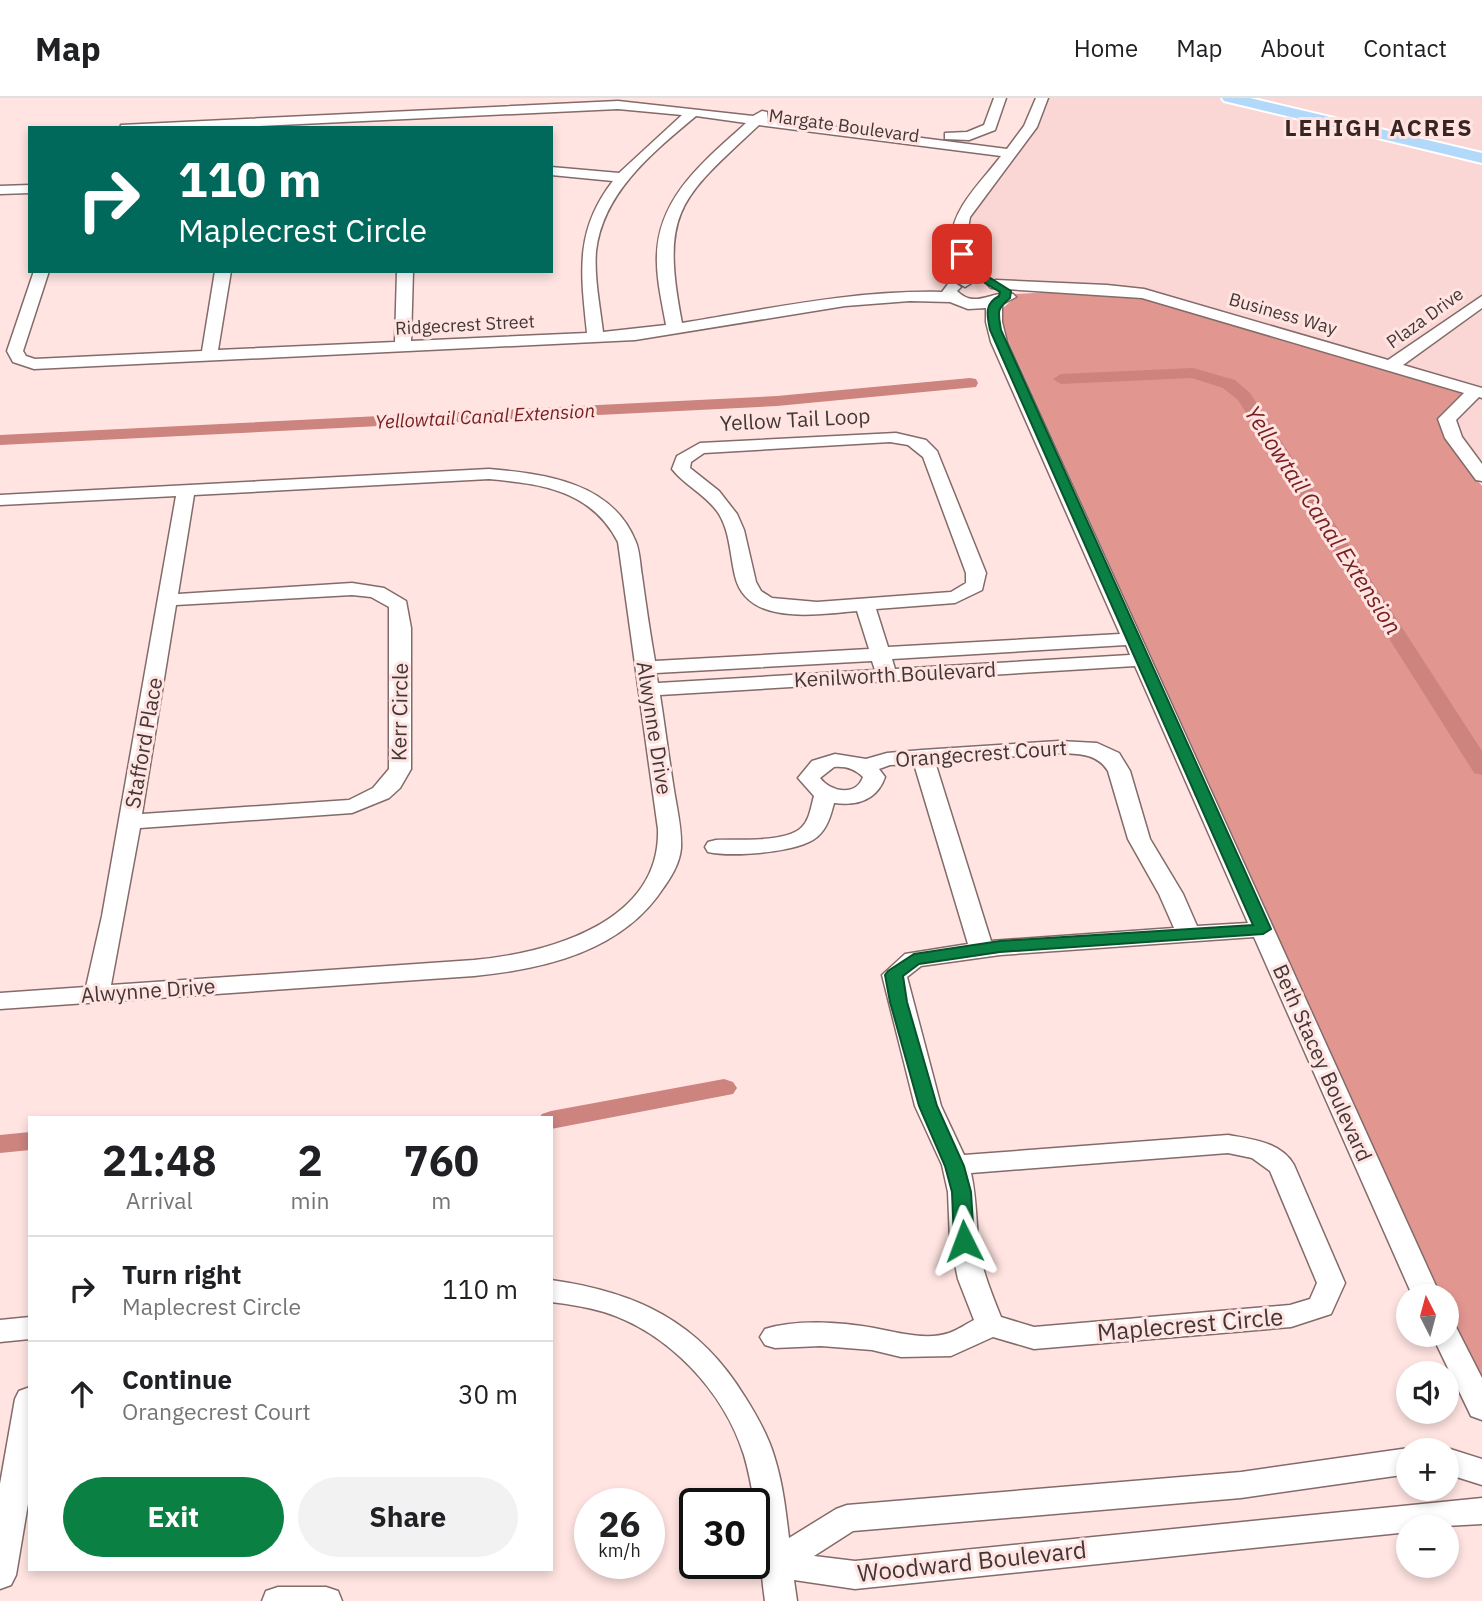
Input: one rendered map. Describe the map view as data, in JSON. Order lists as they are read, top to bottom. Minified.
{"streets":{"street":["Margate Boulevard","Business Way","Plaza Drive","Ridgecrest Street","Yellow Tail Loop","Kenilworth Boulevard","Kerr Circle","Alwynne Drive","Stafford Place","Orangecrest Court","Beth Stacey Boulevard","Maplecrest Circle","Woodward Boulevard"]},"crossings":[["Business Way","Plaza Drive"],["Business Way","Ridgecrest Street"],["Business Way","Beth Stacey Boulevard"],["Ridgecrest Street","Beth Stacey Boulevard"],["Kenilworth Boulevard","Alwynne Drive"],["Kenilworth Boulevard","Beth Stacey Boulevard"],["Kerr Circle","Stafford Place"],["Alwynne Drive","Stafford Place"]],"districts":["LEHIGH ACRES"],"water":["Yellowtail Canal Extension"],"north":"top","page":{"header":"Map","nav":["Home","Map","About","Contact"],"turn":["110 m","Maplecrest Circle"],"eta":["21:48","Arrival","2","min","760","m"],"list":[{"name":"Turn right","note":"Maplecrest Circle","value":"110 m"},{"name":"Continue","note":"Orangecrest Court","value":"30 m"}],"map_buttons":["+","−"],"buttons":["Exit","Share"],"speed":"26 km/h","limit":"30"}}
